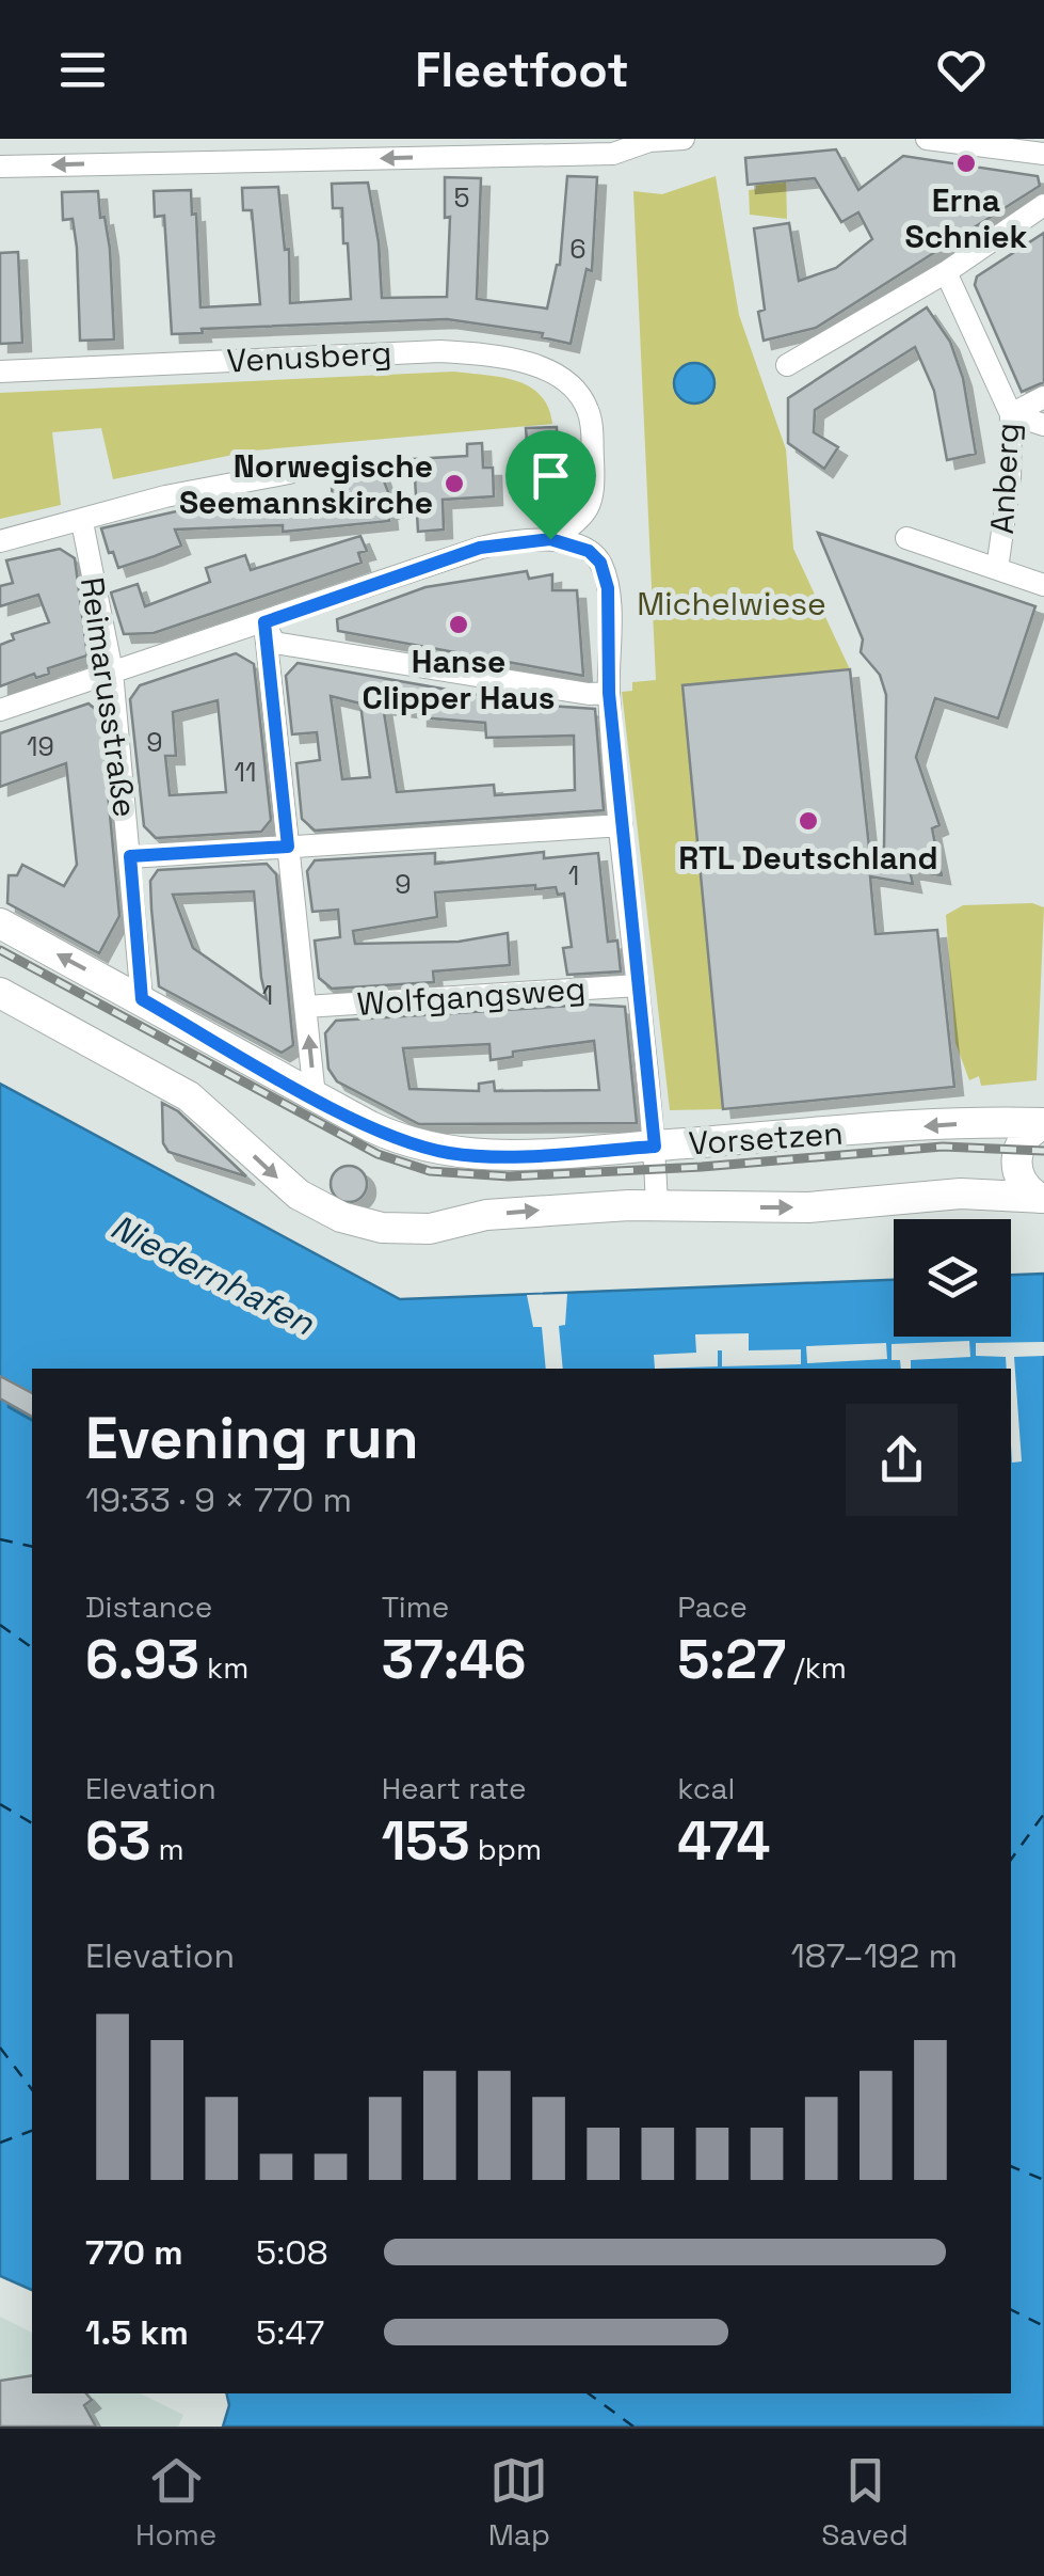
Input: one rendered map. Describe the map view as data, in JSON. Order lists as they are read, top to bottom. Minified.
{"streets":{"main road":["Vorsetzen"],"street":["Venusberg","Anberg","Reimarusstraße","Wolfgangsweg"]},"crossings":[["Reimarusstraße","Vorsetzen"]],"water":["Niedernhafen"],"parks":["Michelwiese"],"places":["Erna Schniek","Norwegische Seemannskirche","Hanse Clipper Haus","RTL Deutschland"],"house_numbers":["5","6","9","19","11","1","9","1"],"page":{"header":"Fleetfoot","heading":["Evening run","19:33 · 9 × 770 m"],"stats":[["Distance","6.93 km"],["Time","37:46"],["Pace","5:27 /km"],["Elevation","63 m"],["Heart rate","153 bpm"],["kcal","474"]],"chart":["Elevation","187–192 m"],"list":[{"name":"770 m","note":"5:08"},{"name":"1.5 km","note":"5:47"}],"tabs":["Home","Map","Saved"]}}
